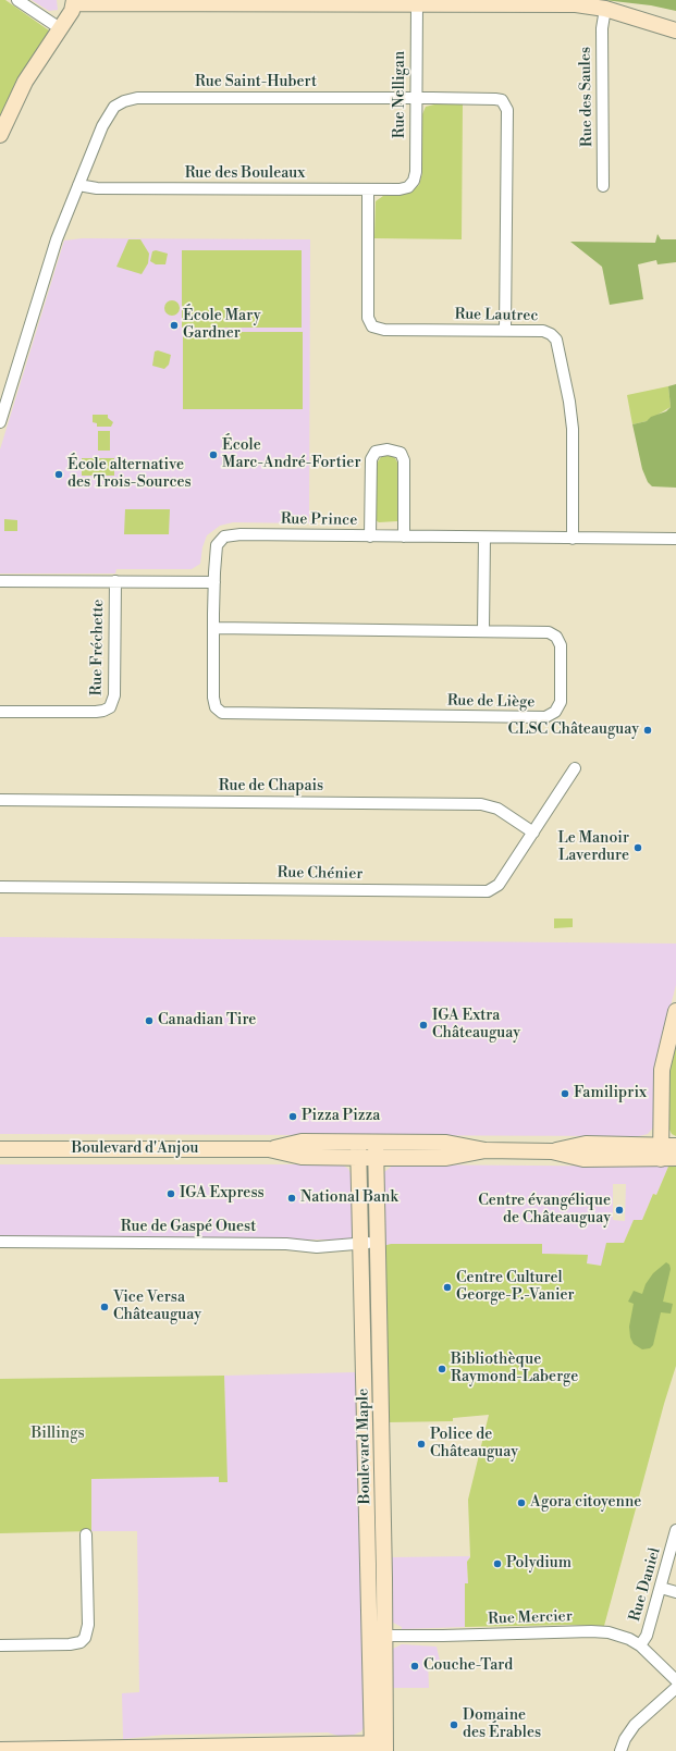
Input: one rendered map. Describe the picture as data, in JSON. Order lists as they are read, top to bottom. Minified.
{"streets":{"street":["Rue Saint-Hubert","Rue Nelligan","Rue des Saules","Rue des Bouleaux","Rue Lautrec","Rue Prince","Rue Fréchette","Rue de Liège","Rue de Chapais","Rue Chénier","Boulevard d'Anjou","Rue de Gaspé Ouest","Boulevard Maple","Rue Daniel","Rue Mercier"]},"crossings":[["Rue Saint-Hubert","Rue Nelligan"],["Rue Saint-Hubert","Rue des Bouleaux"],["Rue Saint-Hubert","Rue Lautrec"],["Rue Nelligan","Rue des Bouleaux"],["Rue des Bouleaux","Rue Lautrec"],["Rue Lautrec","Rue Prince"],["Rue Prince","Rue de Liège"],["Rue de Chapais","Rue Chénier"],["Boulevard d'Anjou","Boulevard Maple"],["Rue de Gaspé Ouest","Boulevard Maple"],["Boulevard Maple","Rue Mercier"],["Rue Daniel","Rue Mercier"]],"parks":["Billings"],"places":["École Mary Gardner","École Marc-André-Fortier","École alternative des Trois-Sources","CLSC Châteauguay","Le Manoir Laverdure","Canadian Tire","IGA Extra Châteauguay","Familiprix","Pizza Pizza","IGA Express","National Bank","Centre évangélique de Châteauguay","Centre Culturel George-P.-Vanier","Vice Versa Châteauguay","Bibliothèque Raymond-Laberge","Police de Châteauguay","Agora citoyenne","Polydium","Couche-Tard","Domaine des Érables"]}
